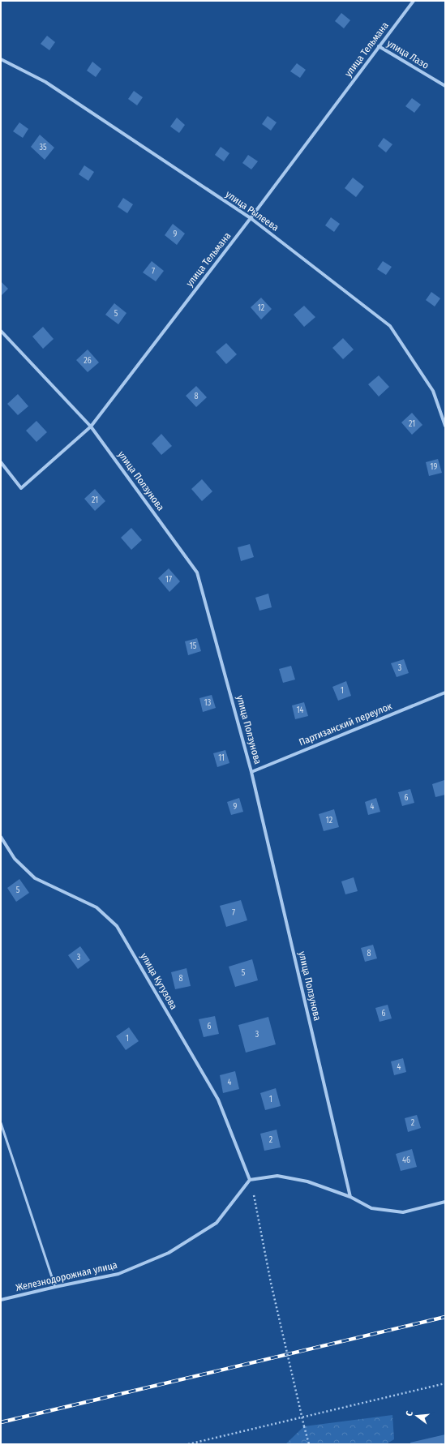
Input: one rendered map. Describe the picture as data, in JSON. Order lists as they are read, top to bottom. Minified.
{"streets":{"street":["улица Тельмана","улица Лазо","улица Рылеева","улица Ползунова","Партизанский переулок","улица Кутузова","Железнодорожная улица"]},"crossings":[["улица Тельмана","улица Лазо"],["улица Тельмана","улица Рылеева"],["улица Тельмана","улица Ползунова"],["улица Ползунова","Партизанский переулок"],["улица Кутузова","Железнодорожная улица"]],"house_numbers":["35","9","7","12","5","26","8","21","19","21","17","15","3","1","13","14","11","6","9","4","12","5","7","8","3","5","8","6","6","3","1","4","4","1","2","2","46"],"north":"left"}
